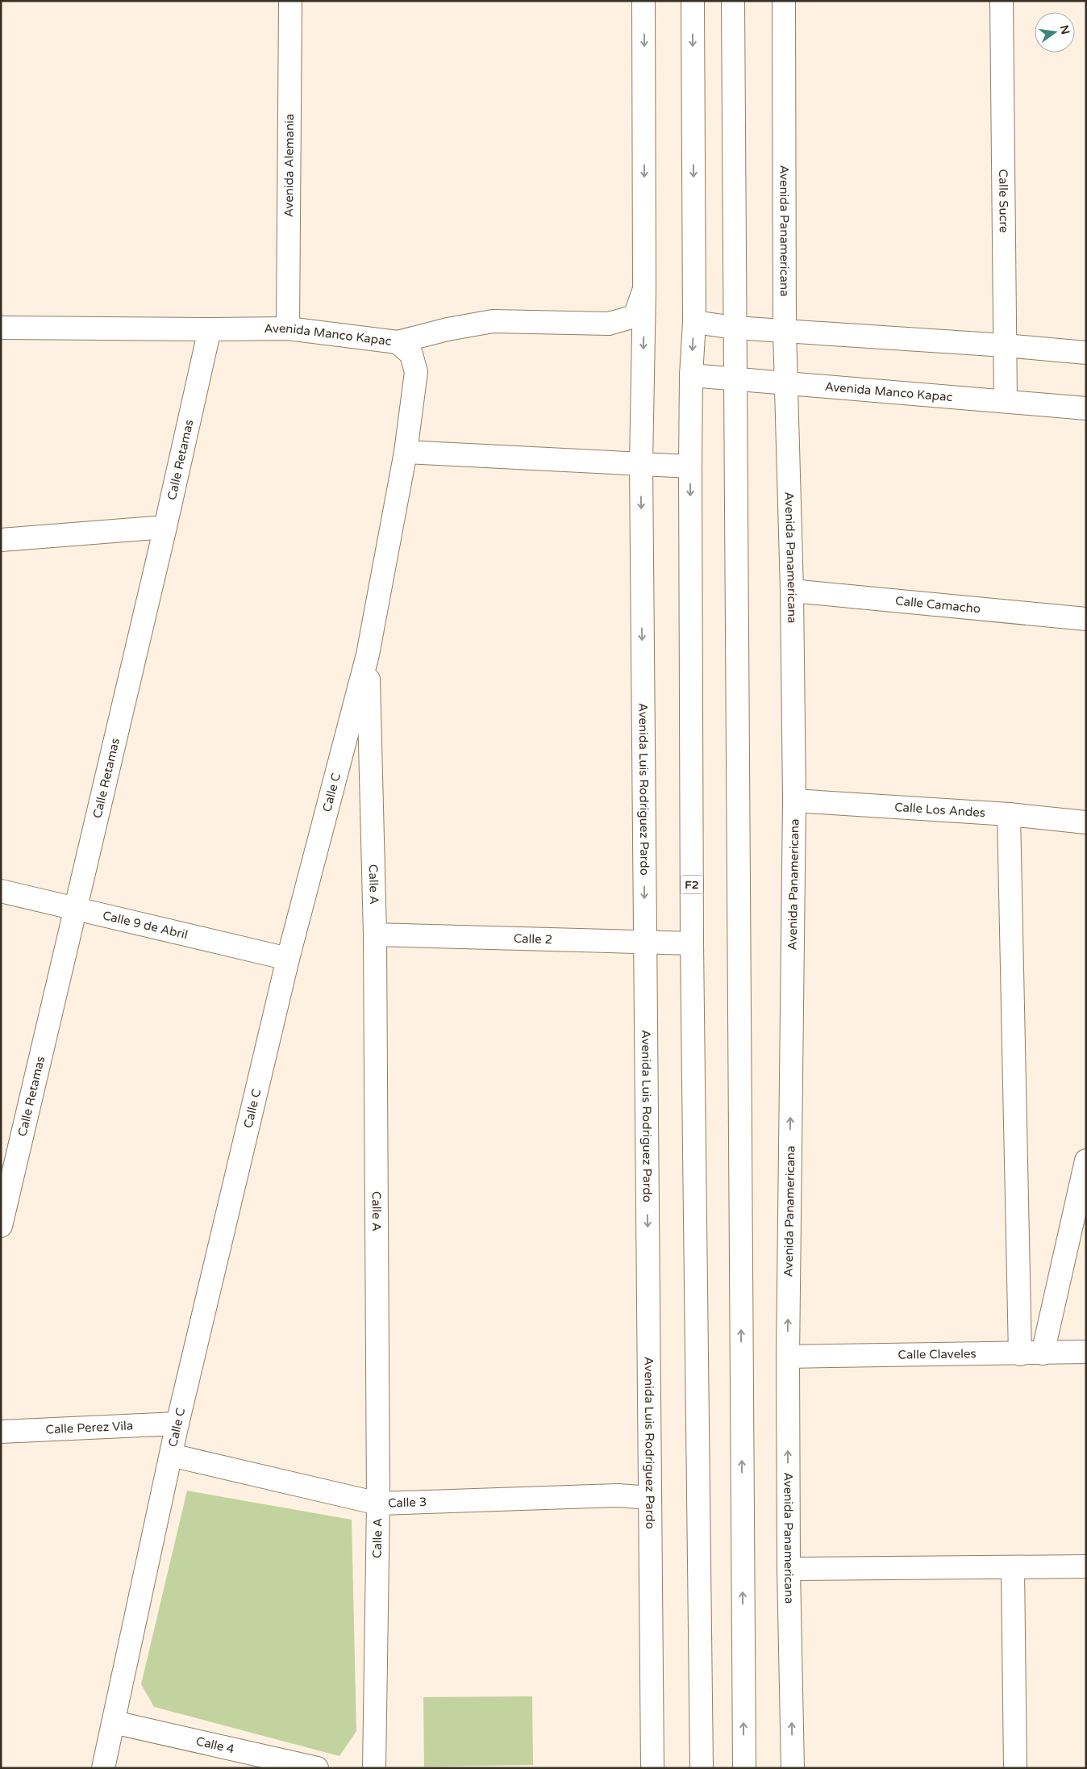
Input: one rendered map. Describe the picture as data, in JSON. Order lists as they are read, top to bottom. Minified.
{"streets":{"main road":["Avenida Alemania","Calle Sucre","Avenida Panamericana","Avenida Manco Kapac","Calle Retamas","Calle Camacho","Avenida Luis Rodriguez Pardo","Calle C","Calle Los Andes","Calle A","F2","Calle 9 de Abril","Calle 2","Calle Claveles","Calle Perez Vila","Calle 3","Calle 4"]},"crossings":[["Avenida Alemania","Avenida Manco Kapac"],["Calle Sucre","Avenida Manco Kapac"],["Avenida Panamericana","Avenida Manco Kapac"],["Avenida Panamericana","Calle Camacho"],["Avenida Panamericana","Calle Los Andes"],["Avenida Panamericana","Calle Claveles"],["Avenida Manco Kapac","Calle Retamas"],["Avenida Manco Kapac","Calle C"],["Avenida Manco Kapac","F2"],["Calle Retamas","Calle 9 de Abril"],["Avenida Luis Rodriguez Pardo","Calle 2"],["Avenida Luis Rodriguez Pardo","Calle 3"],["Calle C","Calle A"],["Calle C","Calle 9 de Abril"],["Calle C","Calle Perez Vila"],["Calle C","Calle 3"],["Calle C","Calle 4"],["Calle A","Calle 2"],["Calle A","Calle 3"],["F2","Calle 2"]],"north":"right"}
